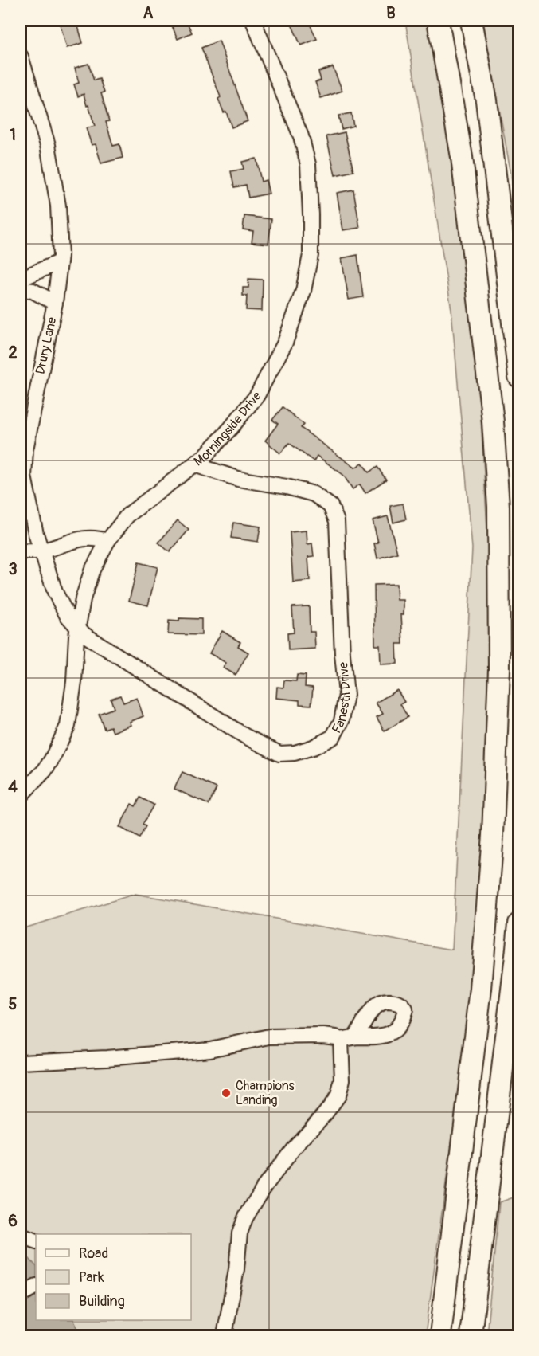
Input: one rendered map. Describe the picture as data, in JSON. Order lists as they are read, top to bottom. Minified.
{"streets":{"street":["Drury Lane","Morningside Drive","Fanestil Drive"]},"crossings":[["Drury Lane","Morningside Drive"],["Drury Lane","Fanestil Drive"],["Morningside Drive","Fanestil Drive"]],"places":["Champions Landing"],"legend":["Road","Park","Building"],"grid":{"columns":["A","B"],"rows":["1","2","3","4","5","6"]}}
